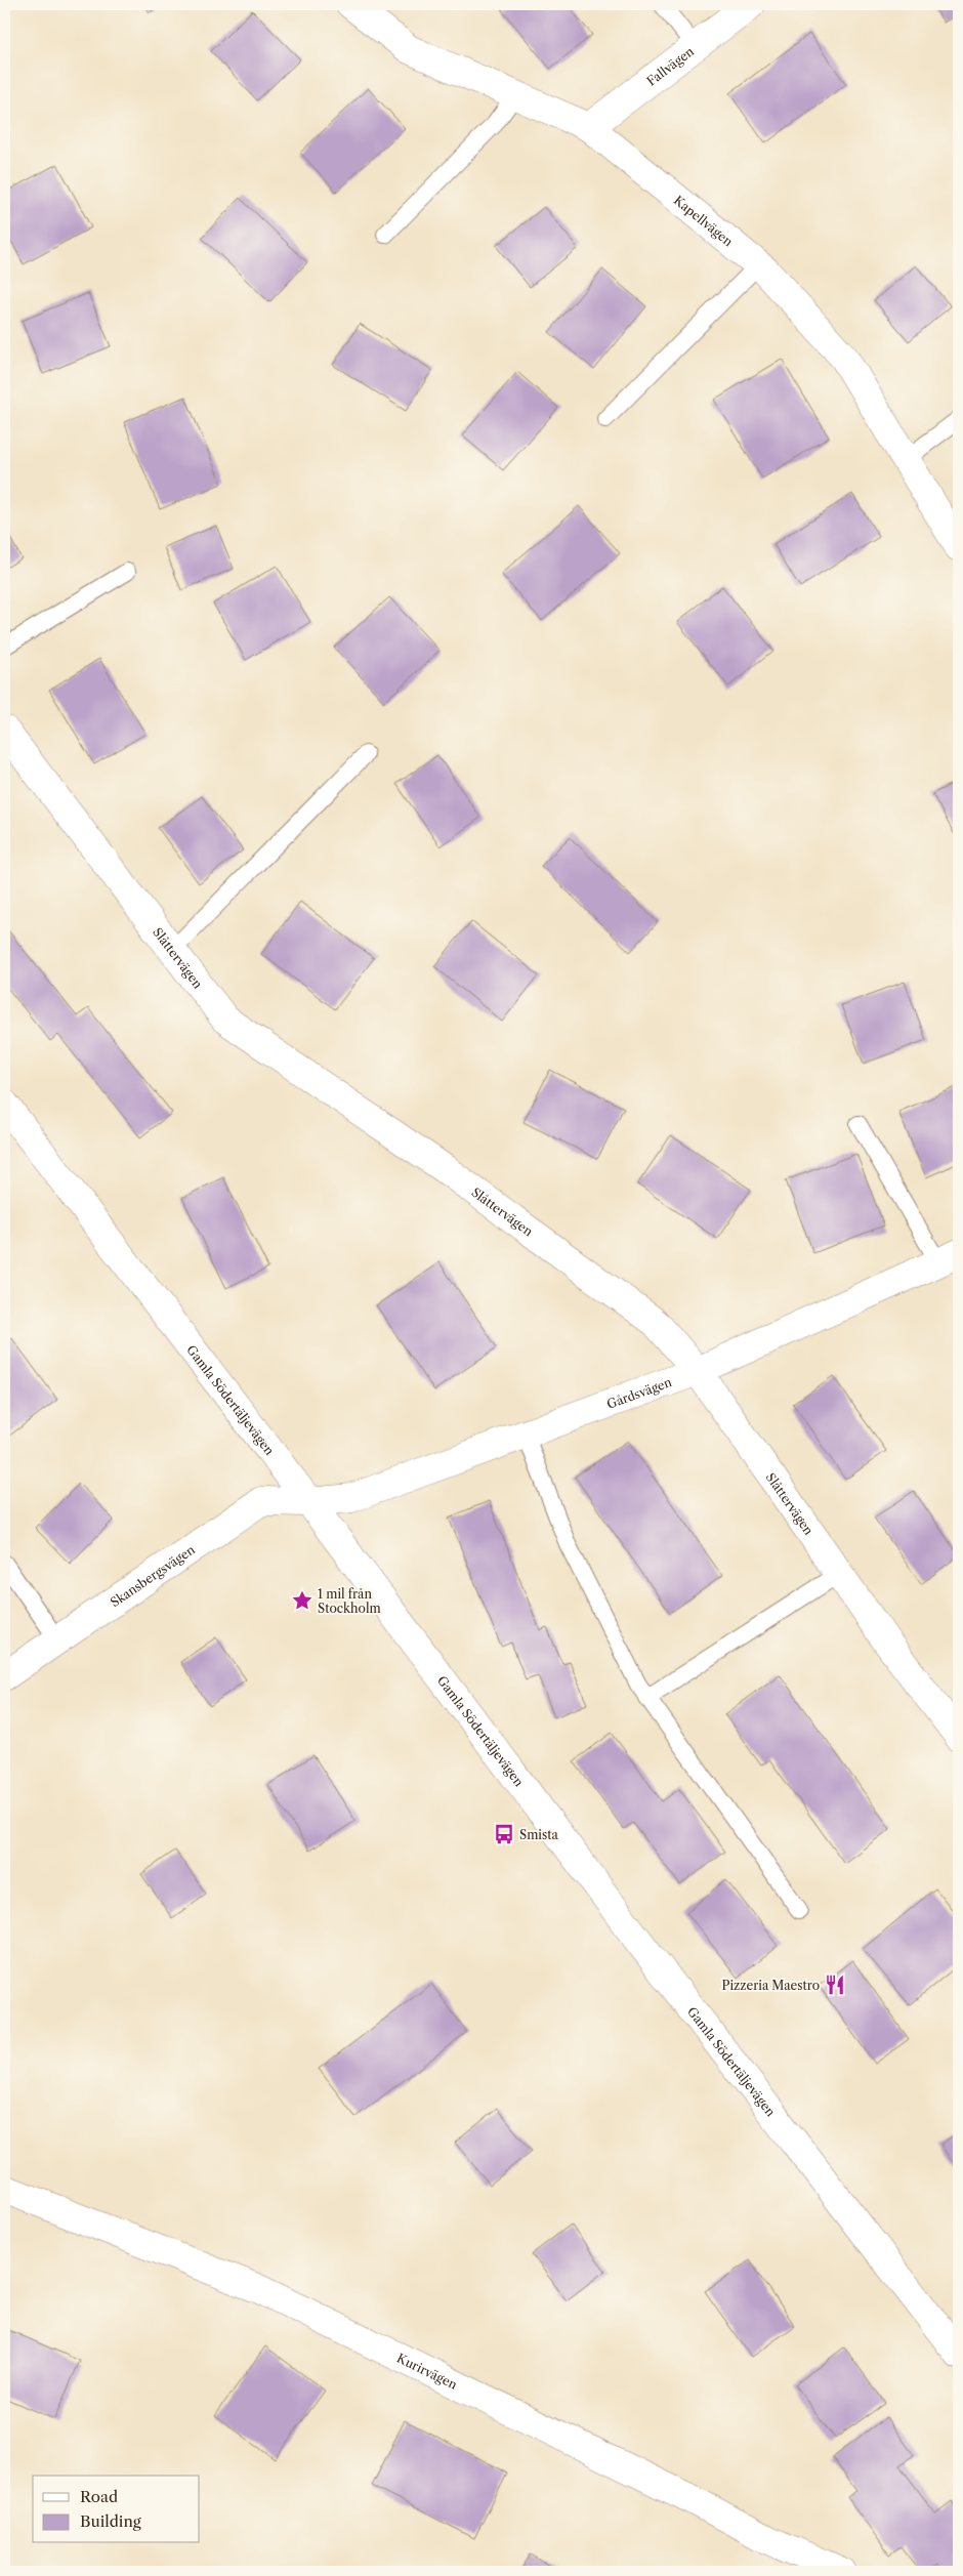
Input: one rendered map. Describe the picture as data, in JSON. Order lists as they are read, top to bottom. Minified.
{"streets":{"street":["Fallvägen","Kapellvägen","Slåttervägen","Gårdsvägen","Gamla Södertäljevägen","Skansbergsvägen","Kurirvägen"]},"crossings":[["Fallvägen","Kapellvägen"],["Slåttervägen","Gårdsvägen"],["Gårdsvägen","Gamla Södertäljevägen"],["Gårdsvägen","Skansbergsvägen"],["Gamla Södertäljevägen","Skansbergsvägen"]],"places":{"place":["1 mil från Stockholm"],"bus stop":["Smista"],"restaurant":["Pizzeria Maestro"]},"legend":["Road","Building"]}
